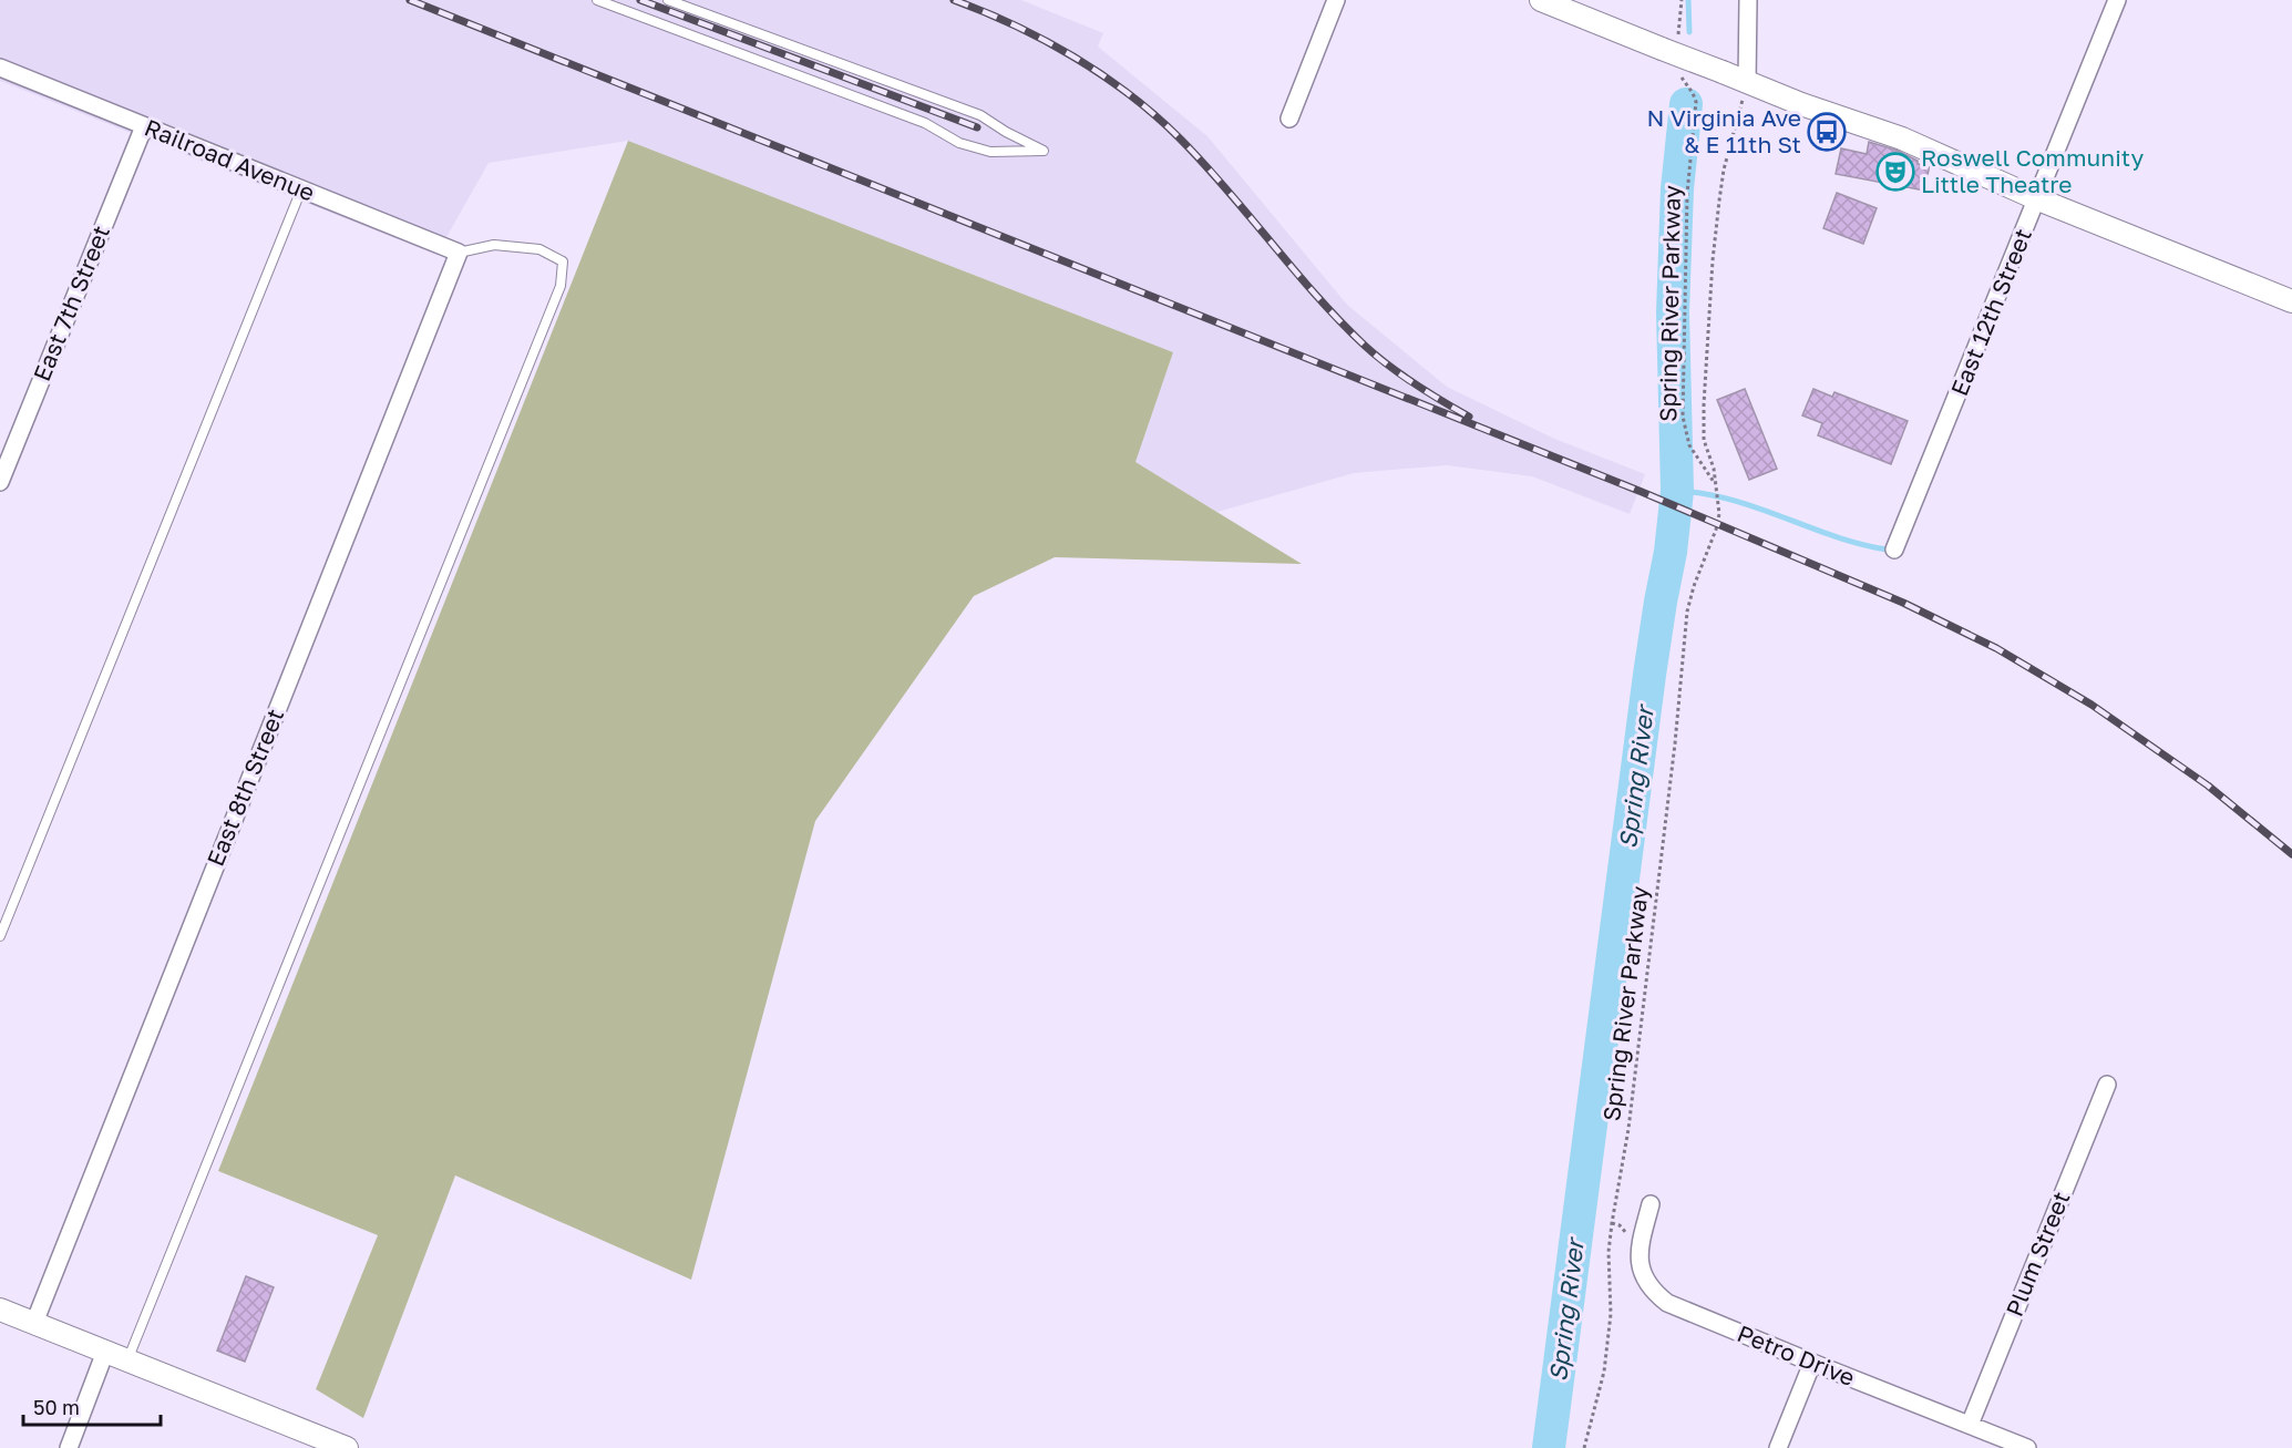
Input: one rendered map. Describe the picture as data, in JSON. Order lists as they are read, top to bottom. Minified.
{"streets":{"street":["Railroad Avenue","East 7th Street","East 12th Street","East 8th Street","Plum Street","Petro Drive"],"path":["Spring River Parkway"]},"crossings":[["Railroad Avenue","East 7th Street"],["Railroad Avenue","East 8th Street"],["Plum Street","Petro Drive"]],"water":["Spring River"],"places":{"bus stop":["N Virginia Ave & E 11th St"],"theatre":["Roswell Community Little Theatre"]},"scale_bar":"50 m"}
